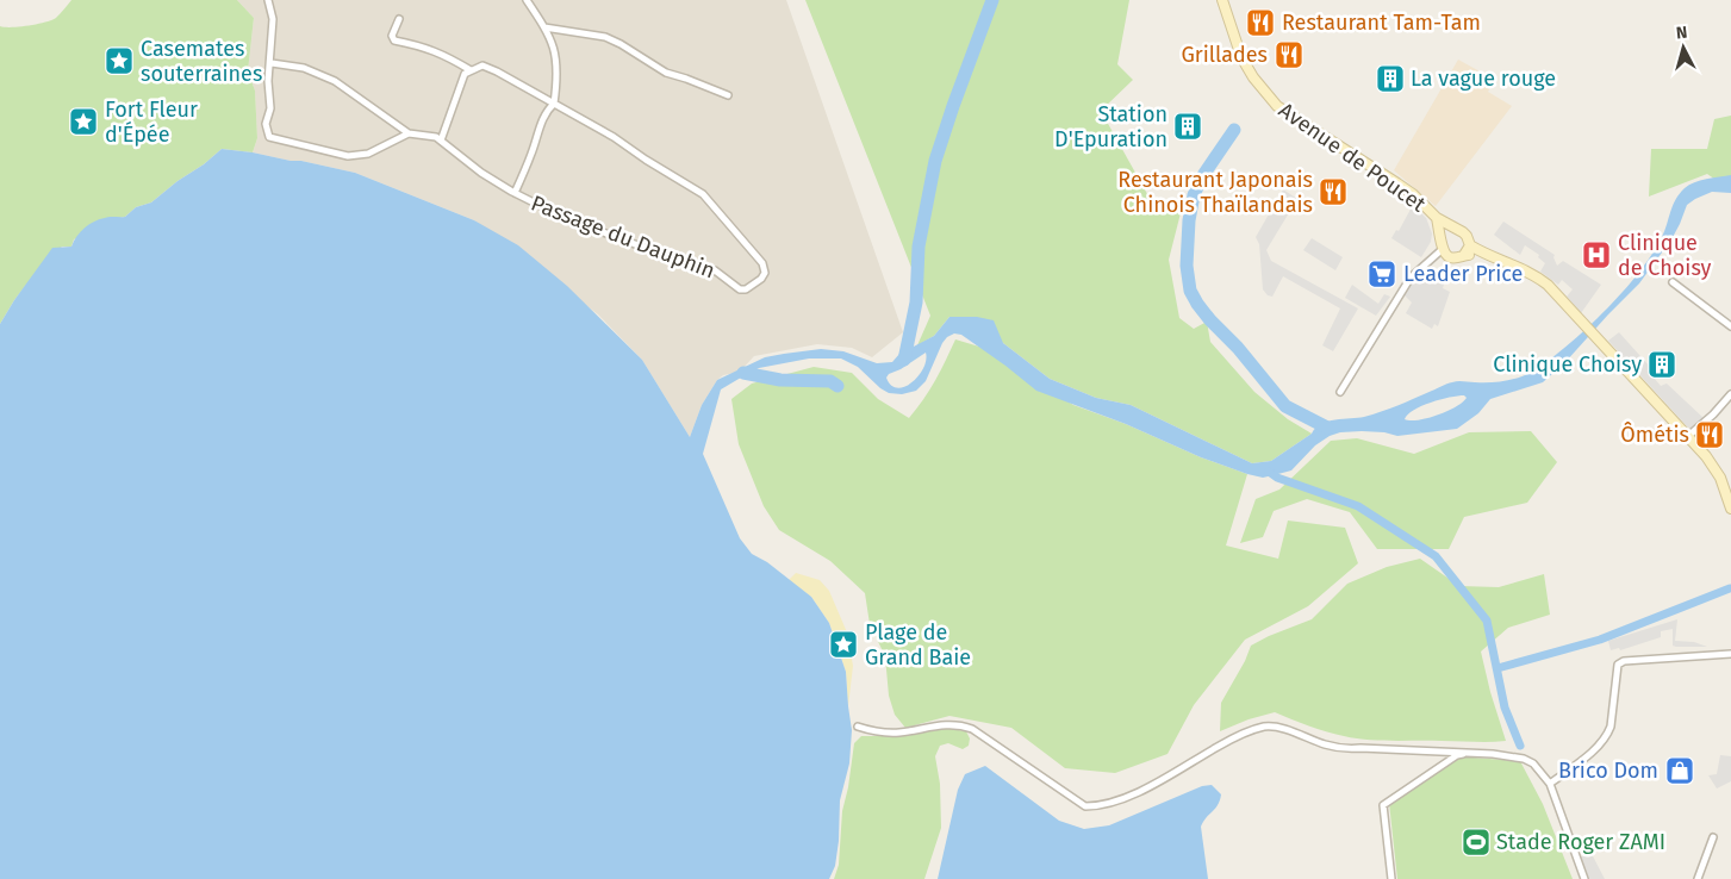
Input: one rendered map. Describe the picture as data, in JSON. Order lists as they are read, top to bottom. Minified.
{"streets":{"main road":["Avenue de Poucet"],"street":["Passage du Dauphin"]},"places":{"restaurant":["Restaurant Tam-Tam","Grillades","Restaurant Japonais Chinois Thaïlandais","Ômétis"],"place":["Casemates souterraines","Fort Fleur d'Épée","Plage de Grand Baie"],"building":["La vague rouge","Station D'Epuration","Clinique Choisy"],"hospital":["Clinique de Choisy"],"supermarket":["Leader Price"],"shop":["Brico Dom"],"sports":["Stade Roger ZAMI"]},"north":"top"}
